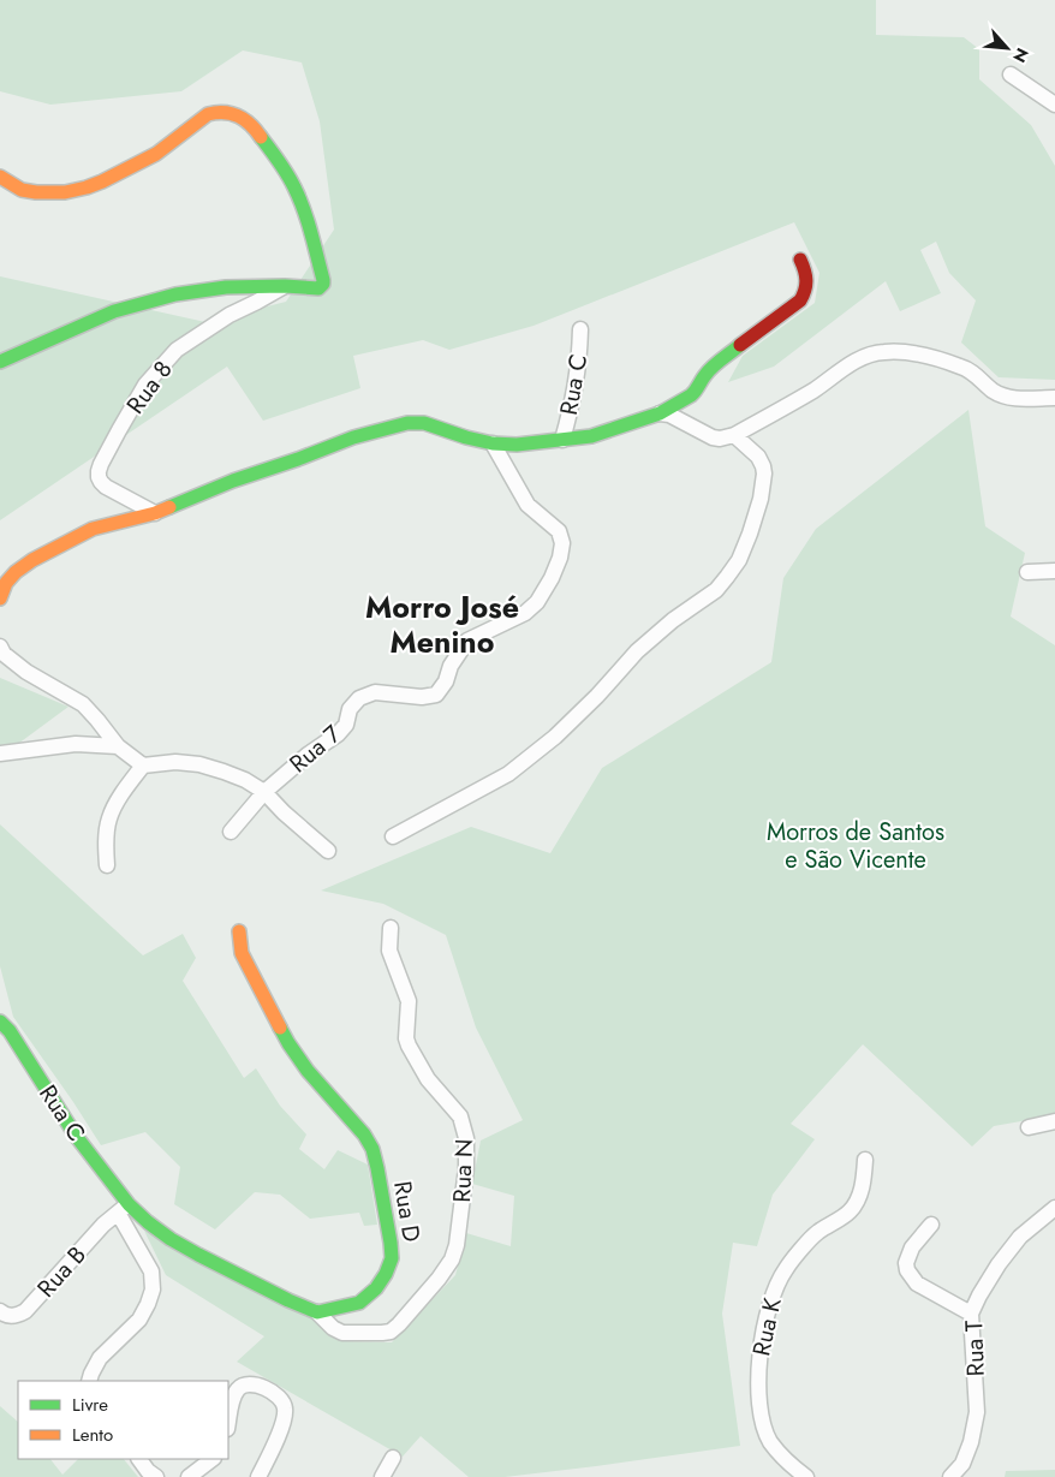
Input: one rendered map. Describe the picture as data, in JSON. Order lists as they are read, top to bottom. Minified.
{"streets":{"street":["Rua C","Rua 8","Rua 7","Rua N","Rua D","Rua B","Rua K","Rua T"]},"crossings":[["Rua C","Rua B"],["Rua N","Rua D"]],"districts":["Morro José Menino"],"parks":["Morros de Santos e São Vicente"],"legend":["Livre","Lento"],"north":"bottom right"}
